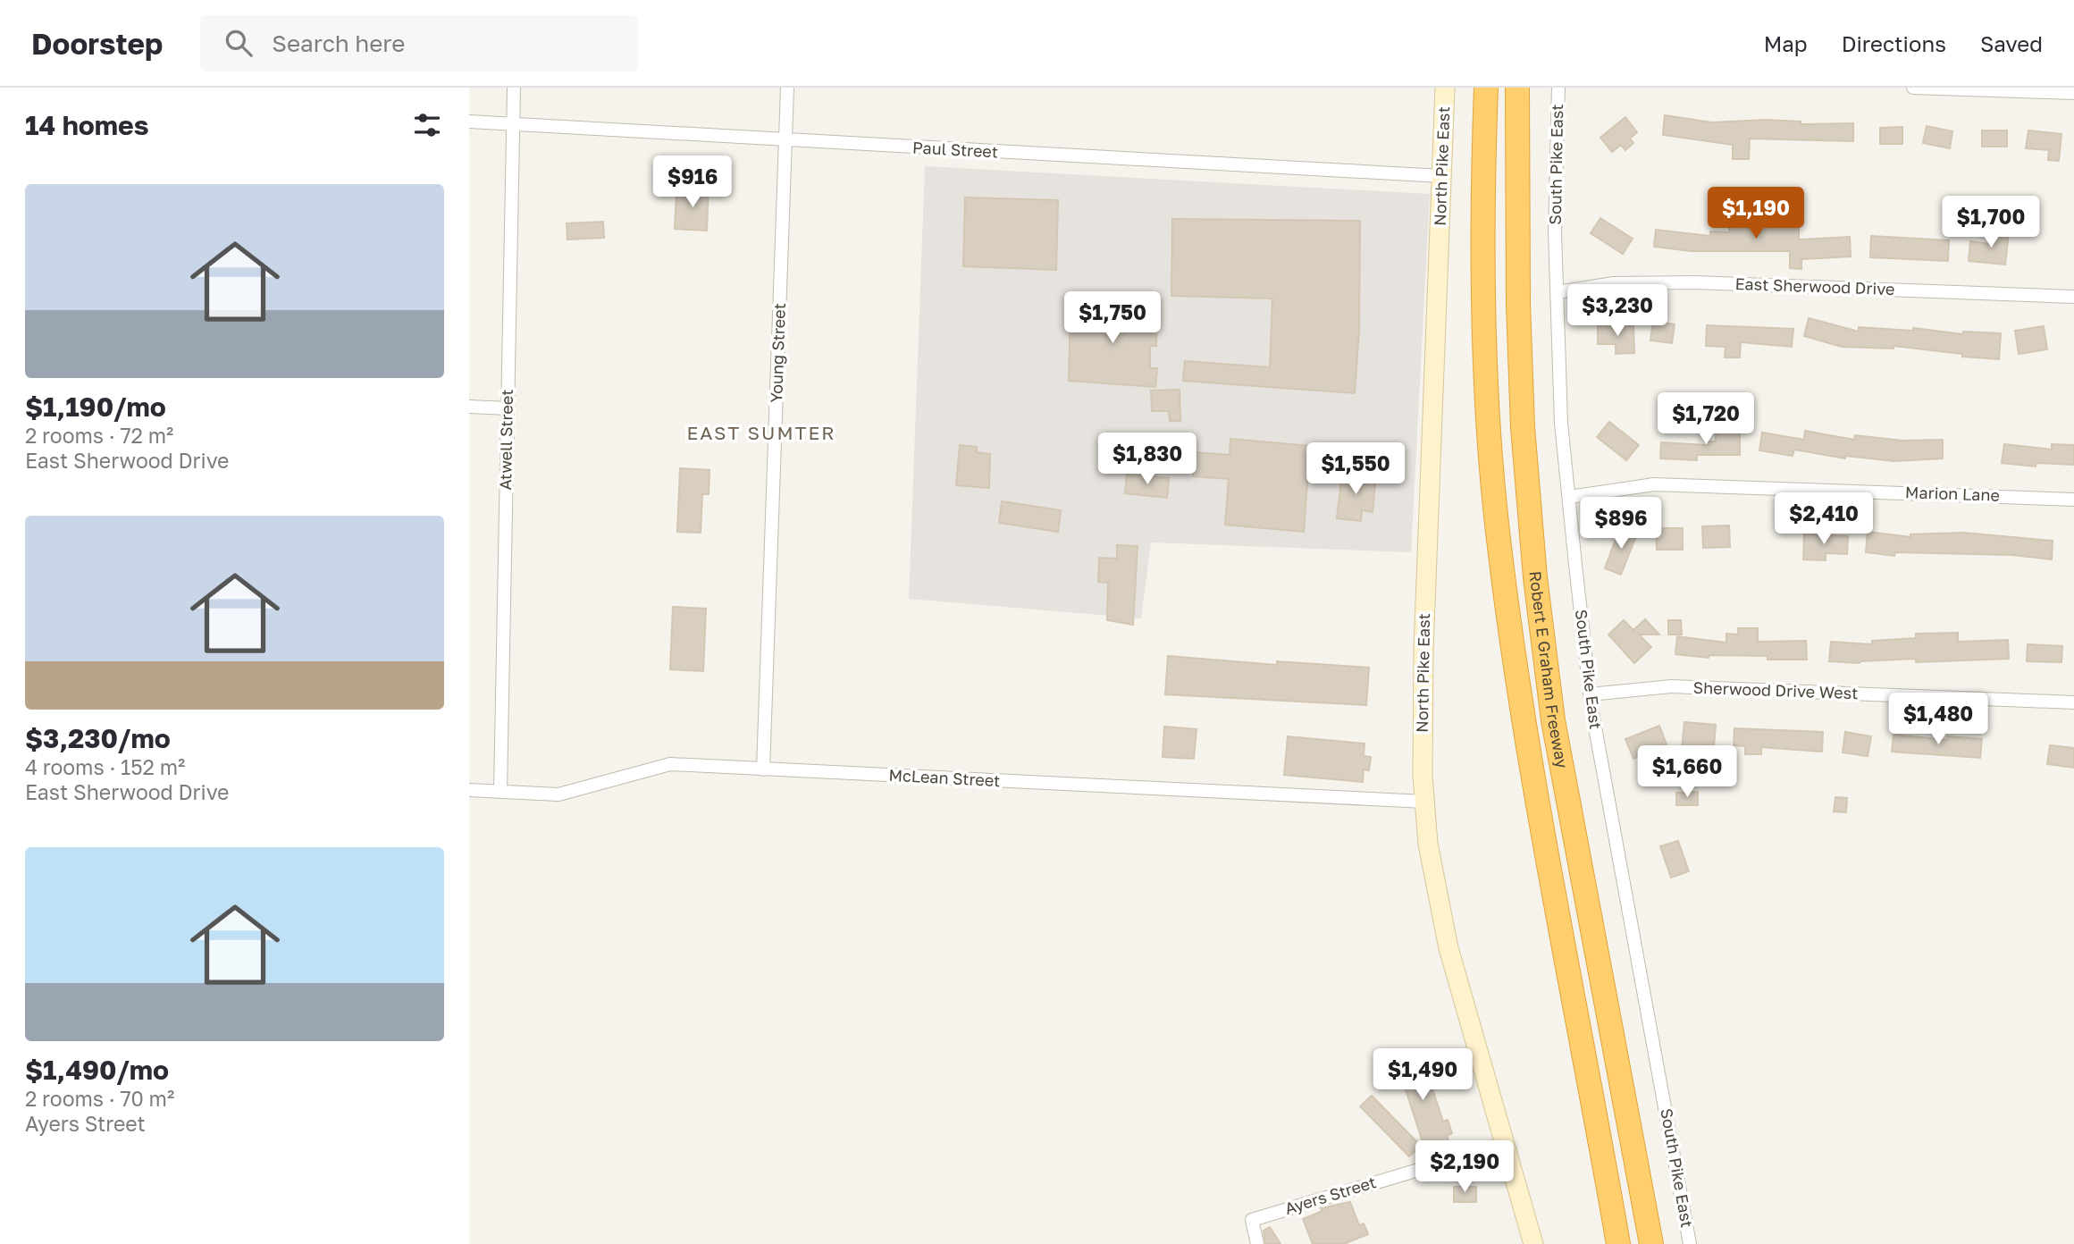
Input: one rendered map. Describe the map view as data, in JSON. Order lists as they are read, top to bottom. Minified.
{"streets":{"highway":["Robert E Graham Freeway"],"street":["Paul Street","South Pike East","North Pike East","East Sherwood Drive","Young Street","Atwell Street","Marion Lane","Sherwood Drive West","McLean Street","Ayers Street"]},"crossings":[["Paul Street","North Pike East"],["Paul Street","Young Street"],["Paul Street","Atwell Street"],["South Pike East","East Sherwood Drive"],["South Pike East","Marion Lane"],["South Pike East","Sherwood Drive West"],["North Pike East","McLean Street"],["North Pike East","Ayers Street"],["Young Street","McLean Street"],["Atwell Street","McLean Street"]],"districts":["EAST SUMTER"],"page":{"header":"Doorstep","search":"Search here","nav":["Map","Directions","Saved"],"heading":"14 homes","price":["$916","$1,190","$1,700","$3,230","$1,750","$1,720","$1,830","$1,550","$2,410","$896","$1,480","$1,660","$1,490","$2,190"],"list":[{"name":"$1,190/mo","note":"2 rooms · 72 m² · East Sherwood Drive"},{"name":"$3,230/mo","note":"4 rooms · 152 m² · East Sherwood Drive"},{"name":"$1,490/mo","note":"2 rooms · 70 m² · Ayers Street"}]}}
